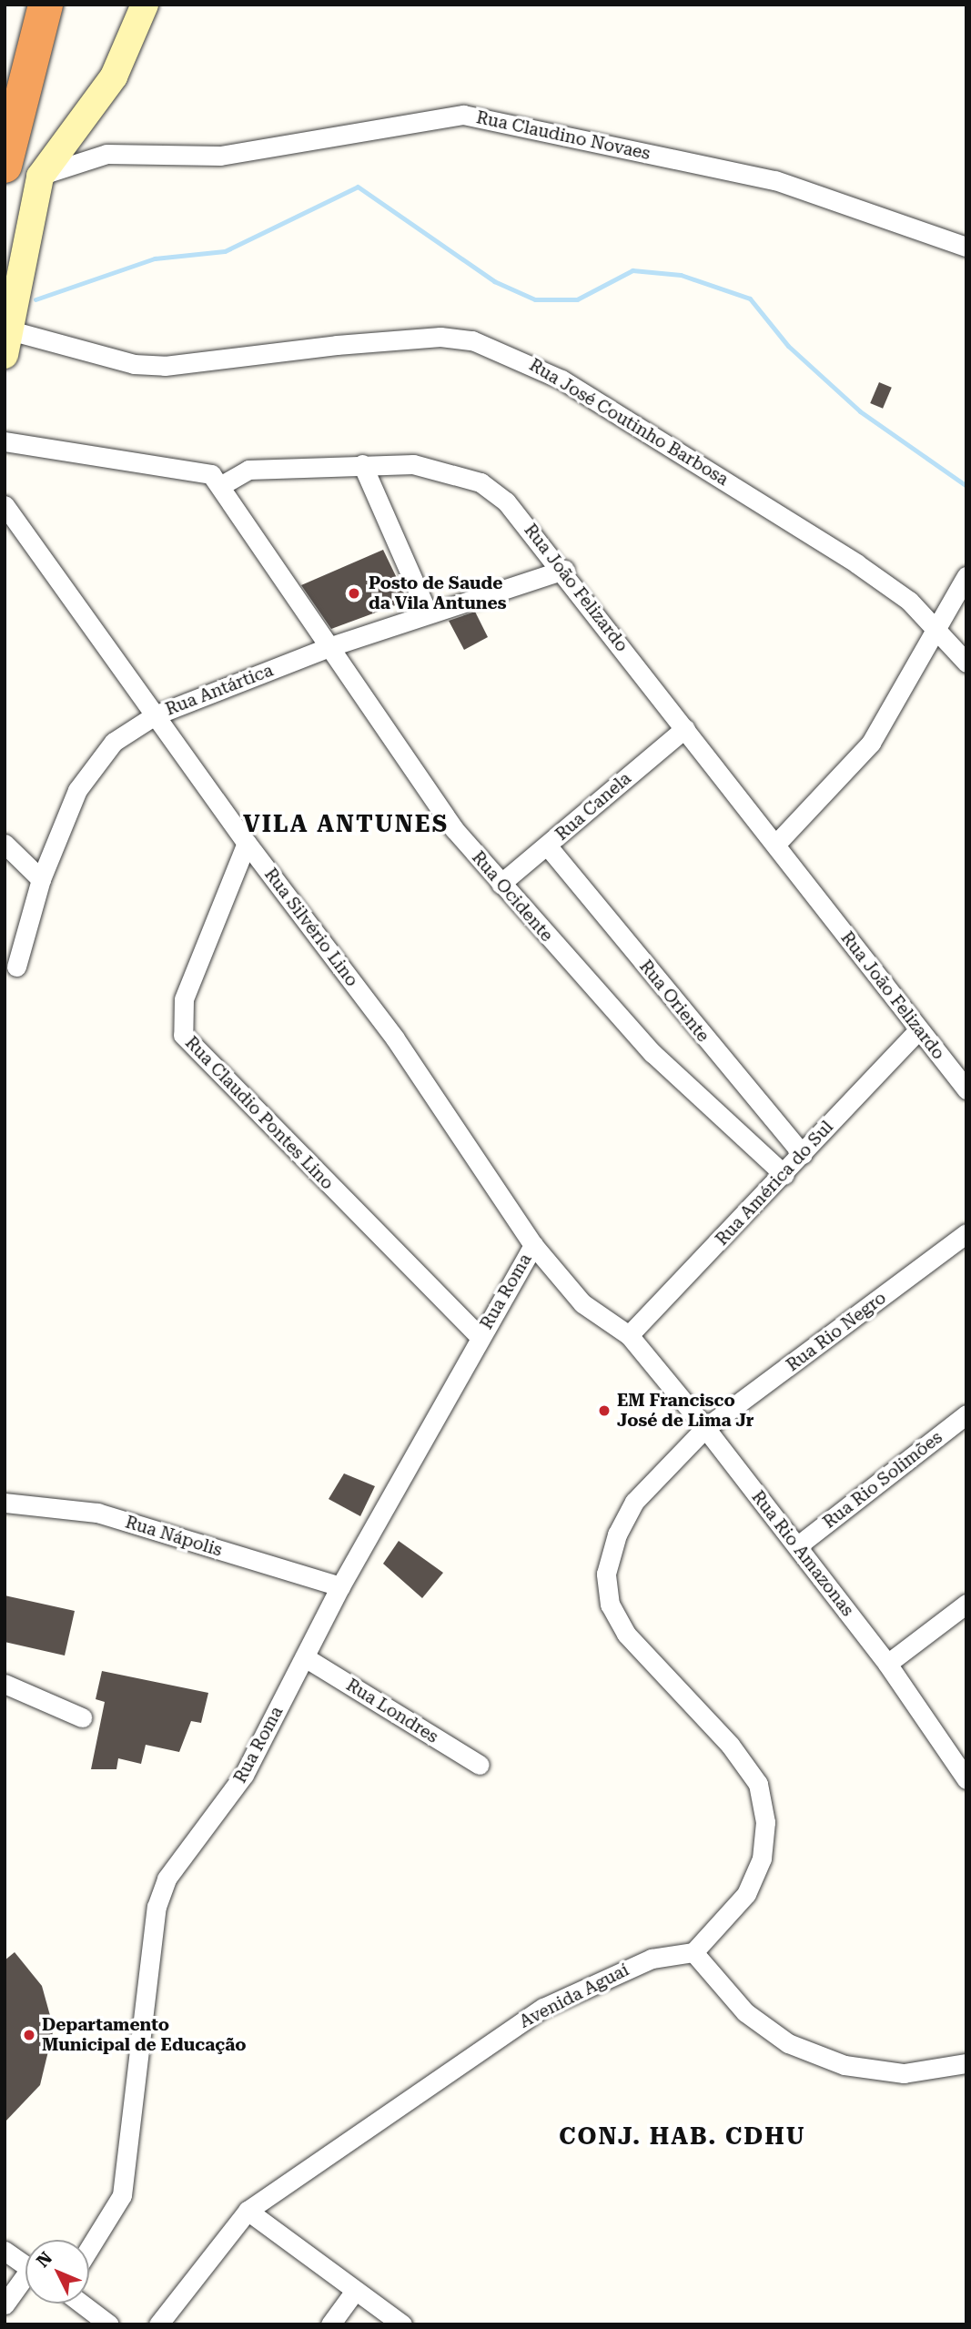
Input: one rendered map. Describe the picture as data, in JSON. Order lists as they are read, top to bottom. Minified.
{"streets":{"street":["Rua Claudino Novaes","Rua José Coutinho Barbosa","Rua João Felizardo","Rua Antártica","Rua Canela","Rua Ocidente","Rua Silvério Lino","Rua Oriente","Rua Claudio Pontes Lino","Rua América do Sul","Rua Roma","Rua Rio Negro","Rua Rio Solimões","Rua Nápolis","Rua Rio Amazonas","Rua Londres","Avenida Aguaí"]},"crossings":[["Rua João Felizardo","Rua Antártica"],["Rua João Felizardo","Rua Canela"],["Rua João Felizardo","Rua Ocidente"],["Rua João Felizardo","Rua América do Sul"],["Rua Antártica","Rua Ocidente"],["Rua Antártica","Rua Silvério Lino"],["Rua Canela","Rua Ocidente"],["Rua Canela","Rua Oriente"],["Rua Ocidente","Rua América do Sul"],["Rua Silvério Lino","Rua Claudio Pontes Lino"],["Rua Silvério Lino","Rua América do Sul"],["Rua Silvério Lino","Rua Roma"],["Rua Silvério Lino","Rua Rio Amazonas"],["Rua Oriente","Rua América do Sul"],["Rua Claudio Pontes Lino","Rua Roma"],["Rua América do Sul","Rua Rio Amazonas"],["Rua Roma","Rua Nápolis"],["Rua Roma","Rua Londres"],["Rua Rio Negro","Rua Rio Amazonas"],["Rua Rio Solimões","Rua Rio Amazonas"]],"districts":["VILA ANTUNES","CONJ. HAB. CDHU"],"places":["Posto de Saude da Vila Antunes","EM Francisco José de Lima Jr","Departamento Municipal de Educação"],"north":"top left"}
